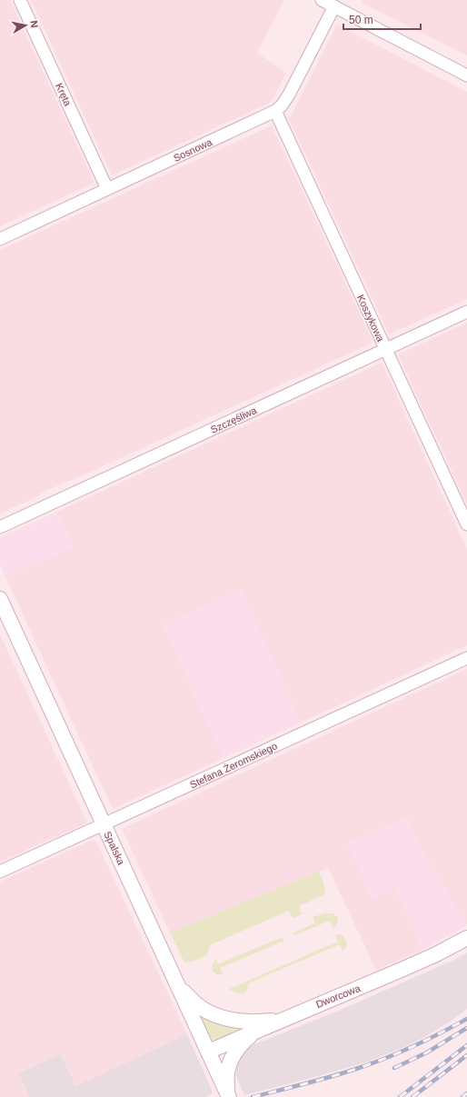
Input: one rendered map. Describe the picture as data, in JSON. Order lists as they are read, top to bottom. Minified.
{"streets":{"street":["Kręta","Sosnowa","Koszykowa","Szczęśliwa","Stefana Żeromskiego","Spalska","Dworcowa"]},"crossings":[["Kręta","Sosnowa"],["Sosnowa","Koszykowa"],["Koszykowa","Szczęśliwa"],["Stefana Żeromskiego","Spalska"],["Spalska","Dworcowa"]],"scale_bar":"50 m","north":"right"}
